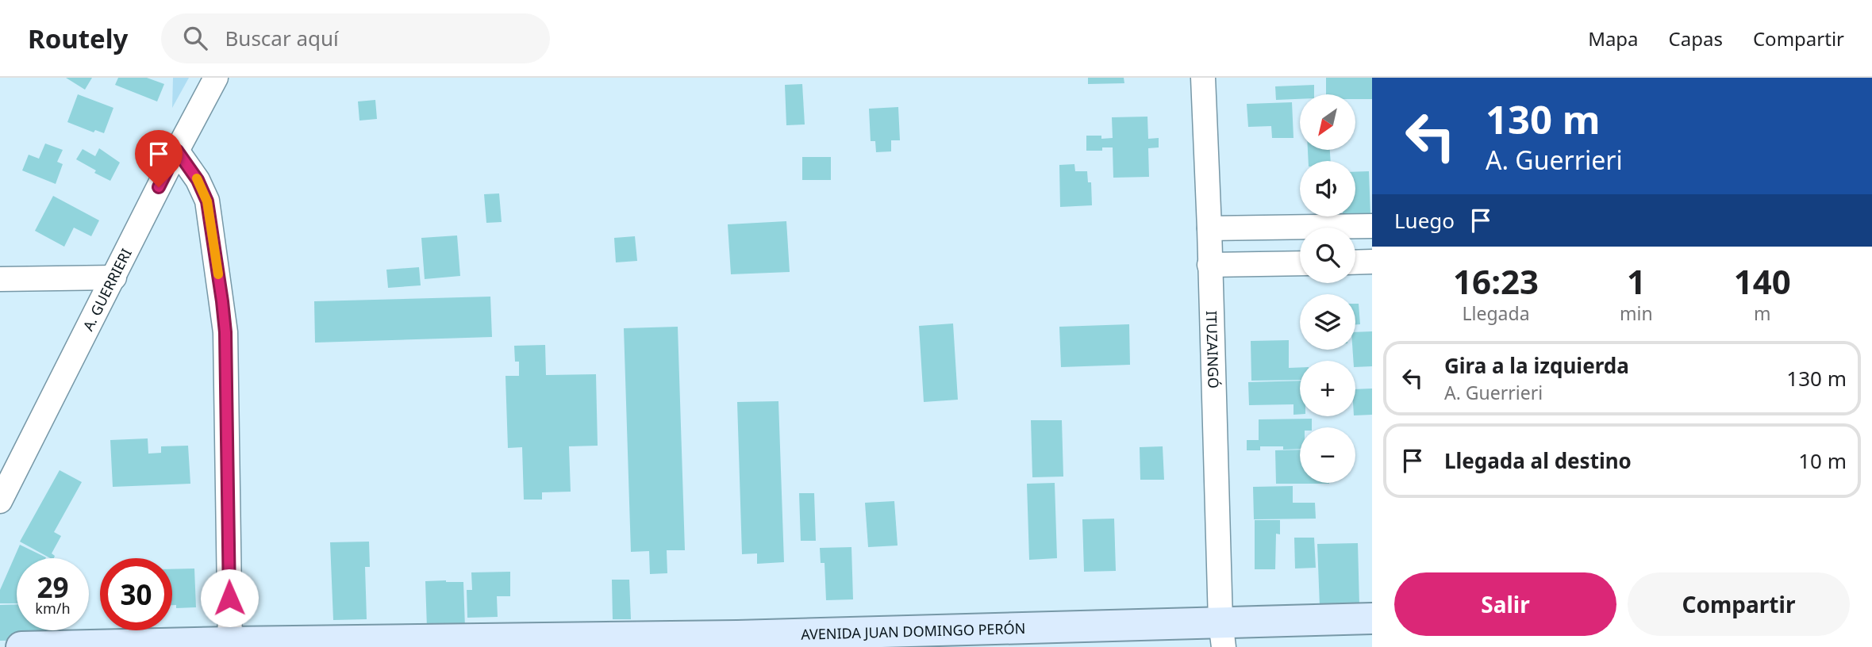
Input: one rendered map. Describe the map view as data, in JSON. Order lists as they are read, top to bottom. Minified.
{"streets":{"main road":["AVENIDA JUAN DOMINGO PERÓN"],"street":["A. GUERRIERI","ITUZAINGÓ"]},"crossings":[["ITUZAINGÓ","AVENIDA JUAN DOMINGO PERÓN"]],"north":"bottom left","page":{"header":"Routely","search":"Buscar aquí","nav":["Mapa","Capas","Compartir"],"turn":["130 m","A. Guerrieri"],"map_buttons":["+","−"],"then":"Luego","eta":["16:23","Llegada","1","min","140","m"],"list":[{"name":"Gira a la izquierda","note":"A. Guerrieri","value":"130 m"},{"name":"Llegada al destino","value":"10 m"}],"speed":"29 km/h","limit":"30","buttons":["Salir","Compartir"]}}
